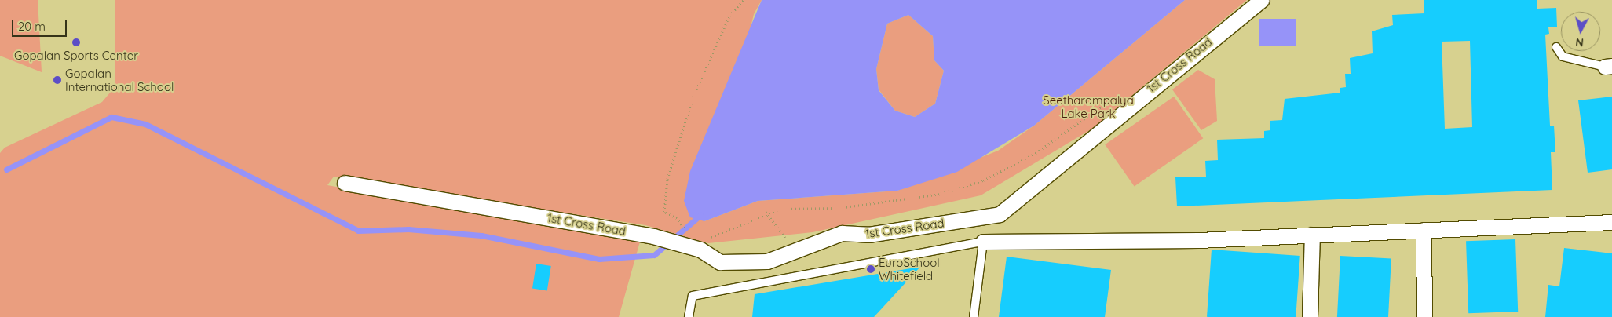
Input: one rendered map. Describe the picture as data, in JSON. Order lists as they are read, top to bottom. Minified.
{"streets":{"street":["1st Cross Road"]},"parks":["Seetharampalya Lake Park"],"places":["Gopalan Sports Center","Gopalan International School","EuroSchool Whitefield"],"scale_bar":"20 m","north":"bottom"}
